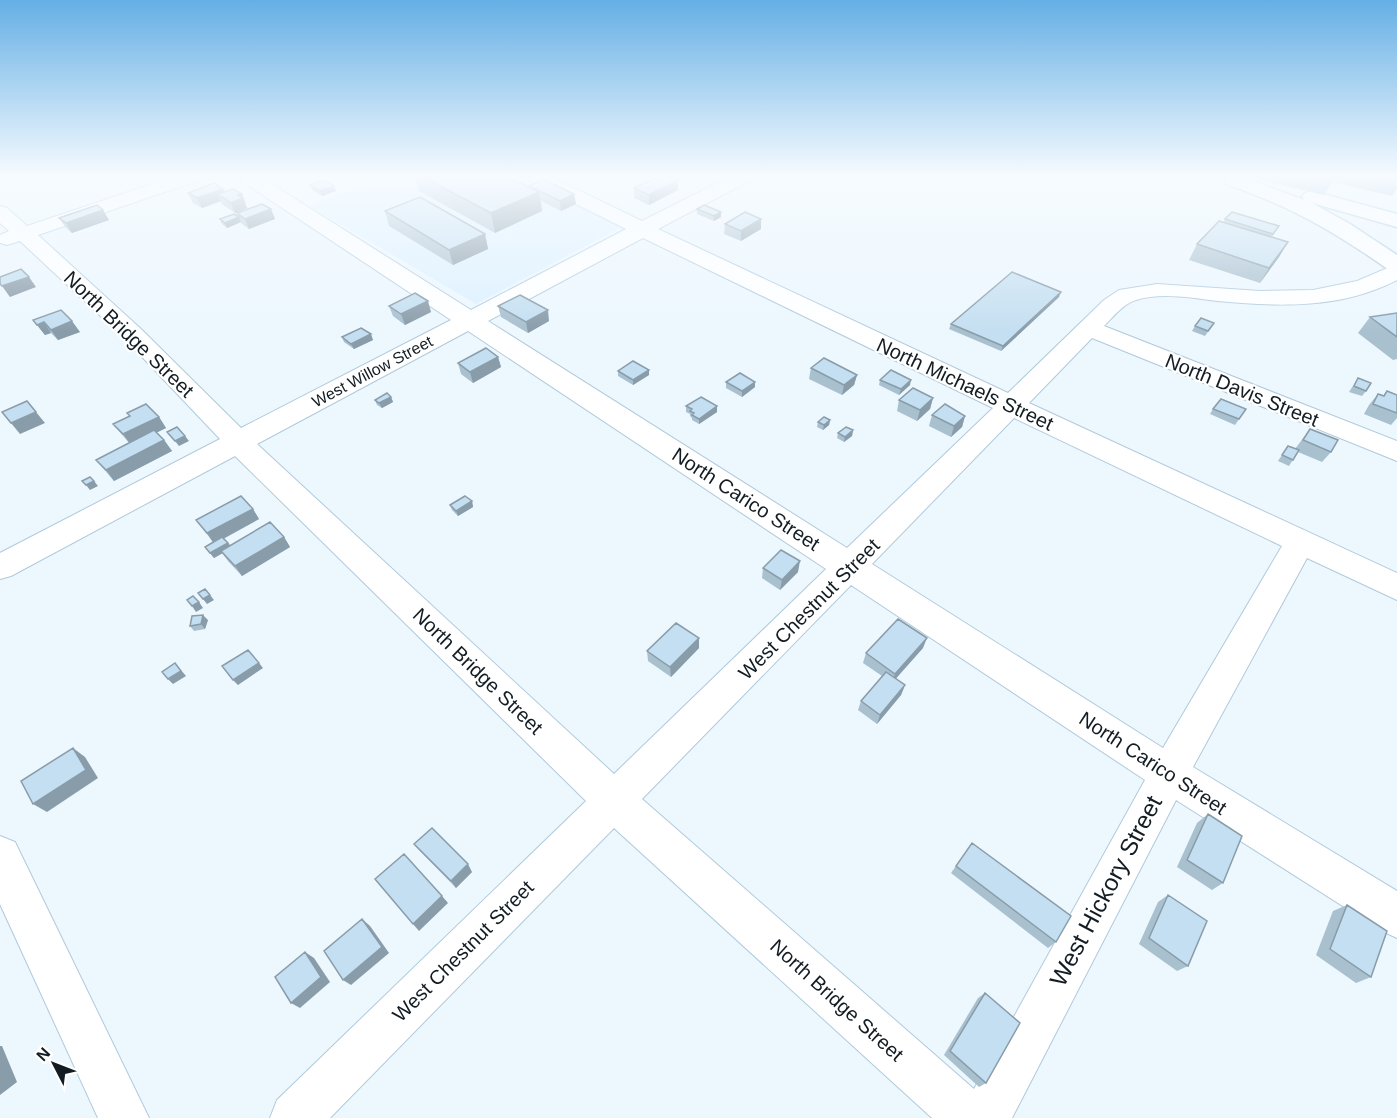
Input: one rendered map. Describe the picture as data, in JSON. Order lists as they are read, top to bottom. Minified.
{"streets":{"street":["North Bridge Street","West Willow Street","North Michaels Street","North Davis Street","North Carico Street","West Chestnut Street","West Hickory Street"]},"crossings":[["North Bridge Street","West Willow Street"],["North Bridge Street","West Chestnut Street"],["West Willow Street","North Michaels Street"],["West Willow Street","North Carico Street"],["North Michaels Street","West Chestnut Street"],["North Michaels Street","West Hickory Street"],["North Davis Street","West Chestnut Street"],["North Carico Street","West Chestnut Street"],["North Carico Street","West Hickory Street"]],"north":"top left"}
